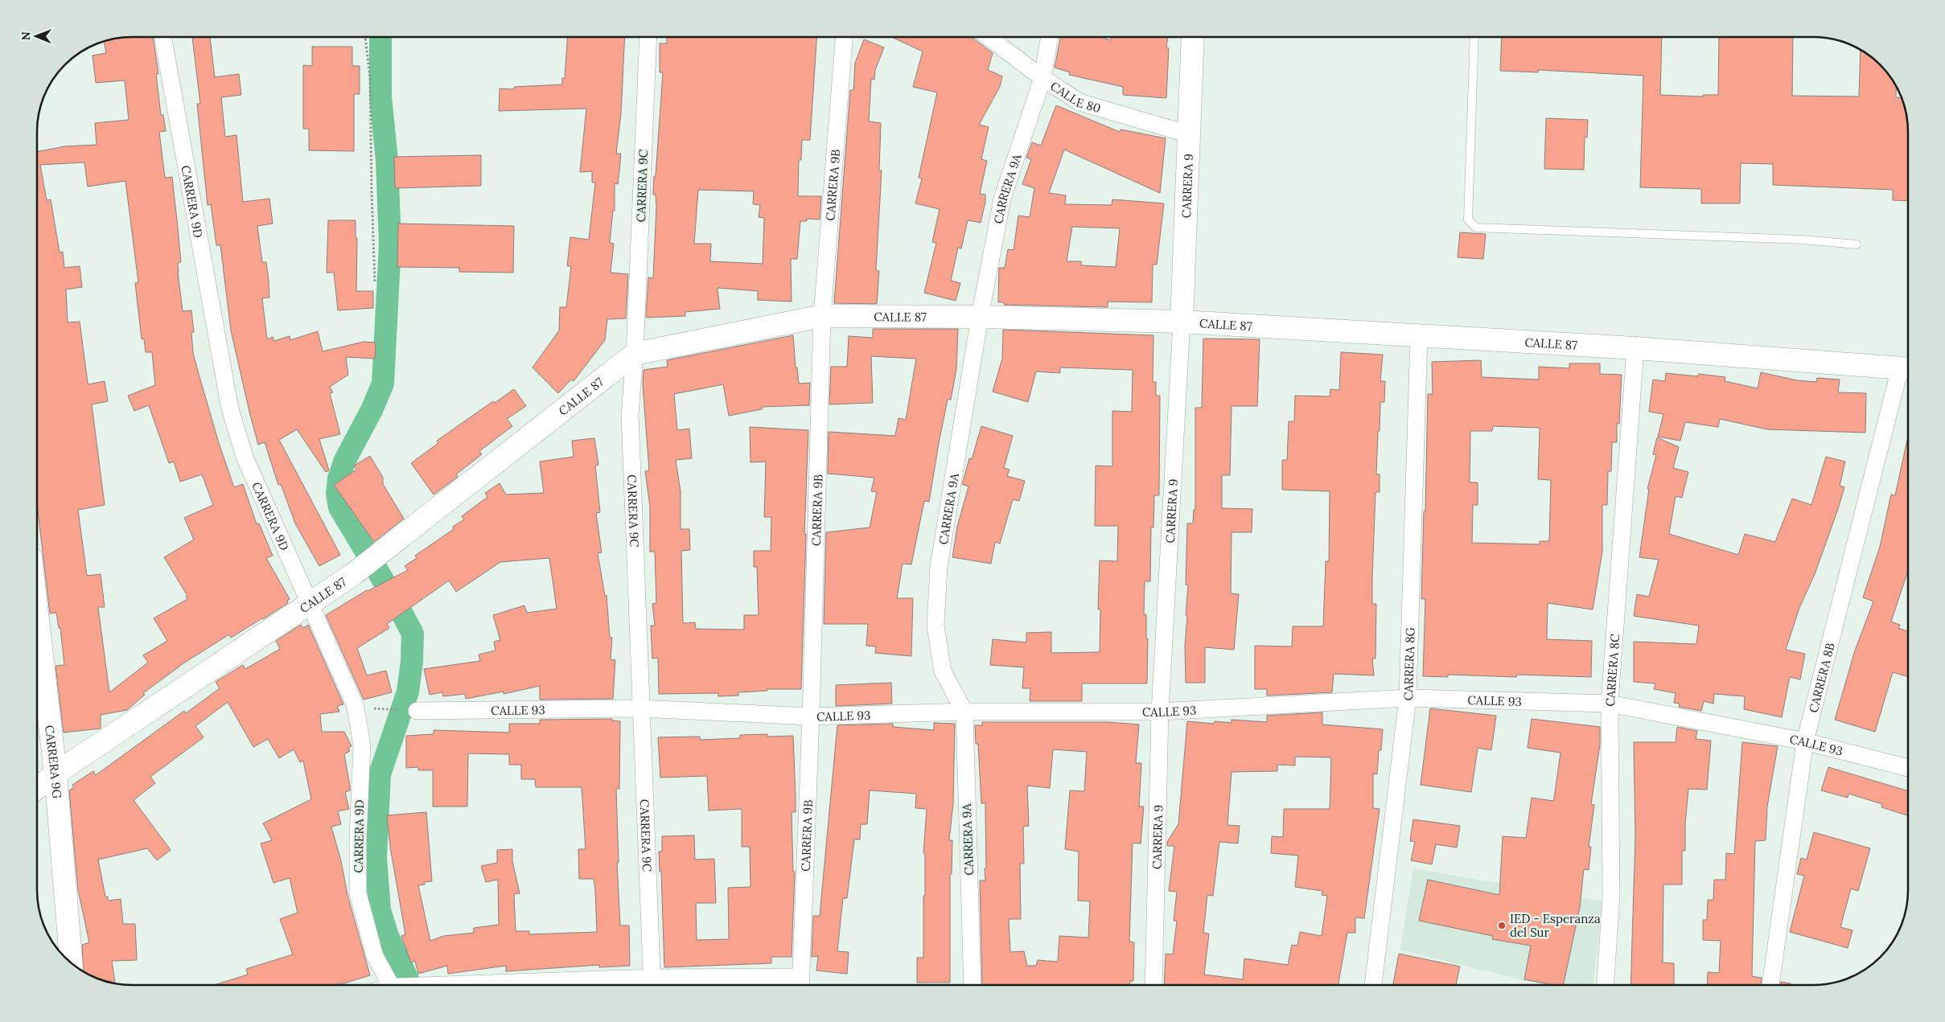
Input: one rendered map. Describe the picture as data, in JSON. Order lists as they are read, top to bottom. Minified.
{"streets":{"street":["CALLE 80","CARRERA 9C","CARRERA 9B","CARRERA 9","CARRERA 9A","CARRERA 9D","CALLE 87","CARRERA 8G","CARRERA 8C","CARRERA 8B","CALLE 93","CARRERA 9G"]},"crossings":[["CALLE 80","CARRERA 9"],["CALLE 80","CARRERA 9A"],["CARRERA 9C","CALLE 87"],["CARRERA 9C","CALLE 93"],["CARRERA 9B","CALLE 87"],["CARRERA 9B","CALLE 93"],["CARRERA 9","CALLE 87"],["CARRERA 9","CALLE 93"],["CARRERA 9A","CALLE 87"],["CARRERA 9A","CALLE 93"],["CARRERA 9D","CALLE 87"],["CALLE 87","CARRERA 8G"],["CALLE 87","CARRERA 8C"],["CALLE 87","CARRERA 8B"],["CALLE 87","CARRERA 9G"],["CARRERA 8G","CALLE 93"],["CARRERA 8C","CALLE 93"],["CARRERA 8B","CALLE 93"]],"places":["IED - Esperanza del Sur"],"north":"left"}
